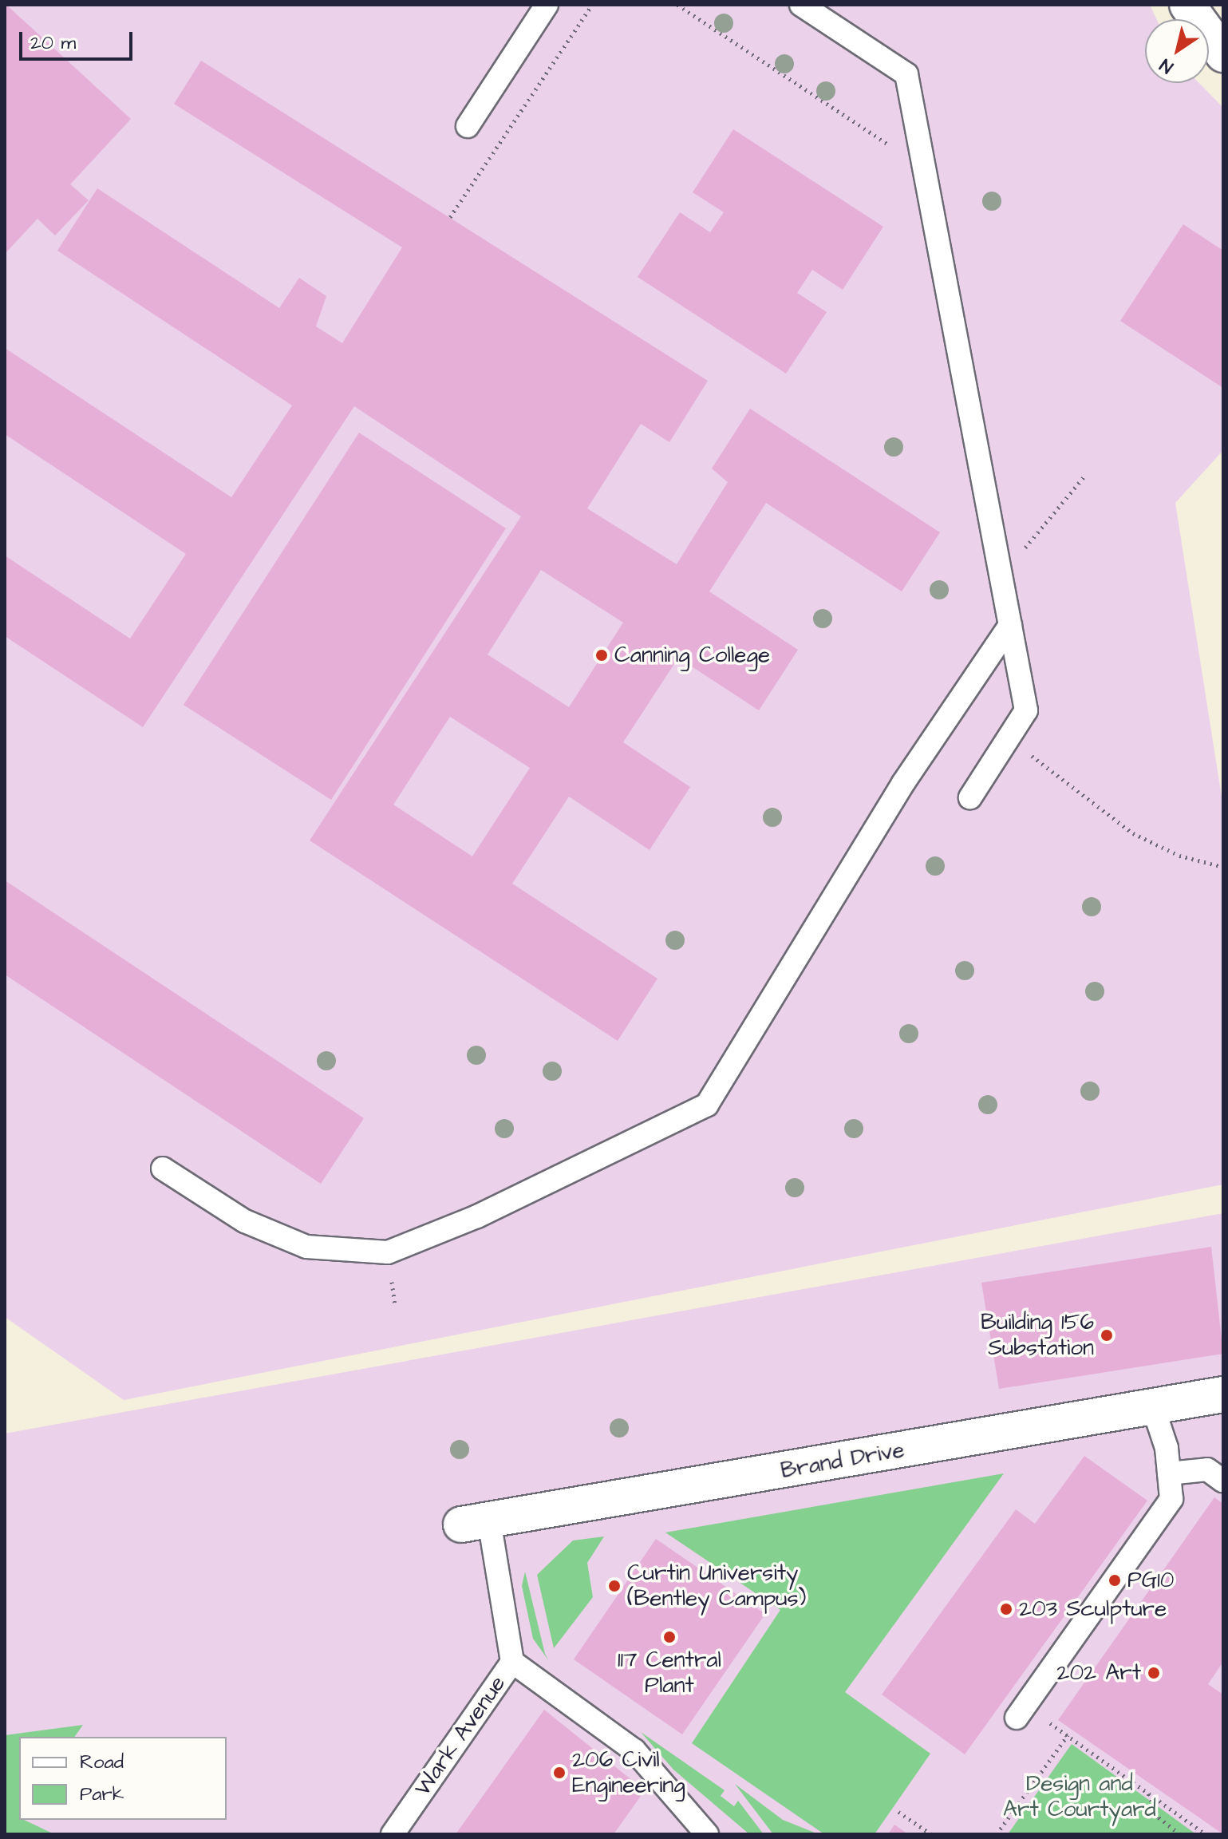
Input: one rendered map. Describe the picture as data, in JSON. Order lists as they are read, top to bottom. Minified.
{"streets":{"street":["Brand Drive"],"lane":["Wark Avenue"]},"crossings":[["Brand Drive","Wark Avenue"]],"parks":["Design and Art Courtyard"],"places":["Canning College","Building 156 Substation","PG10","Curtin University (Bentley Campus)","203 Sculpture","117 Central Plant","202 Art","206 Civil Engineering"],"legend":["Road","Park"],"scale_bar":"20 m","north":"bottom left"}
